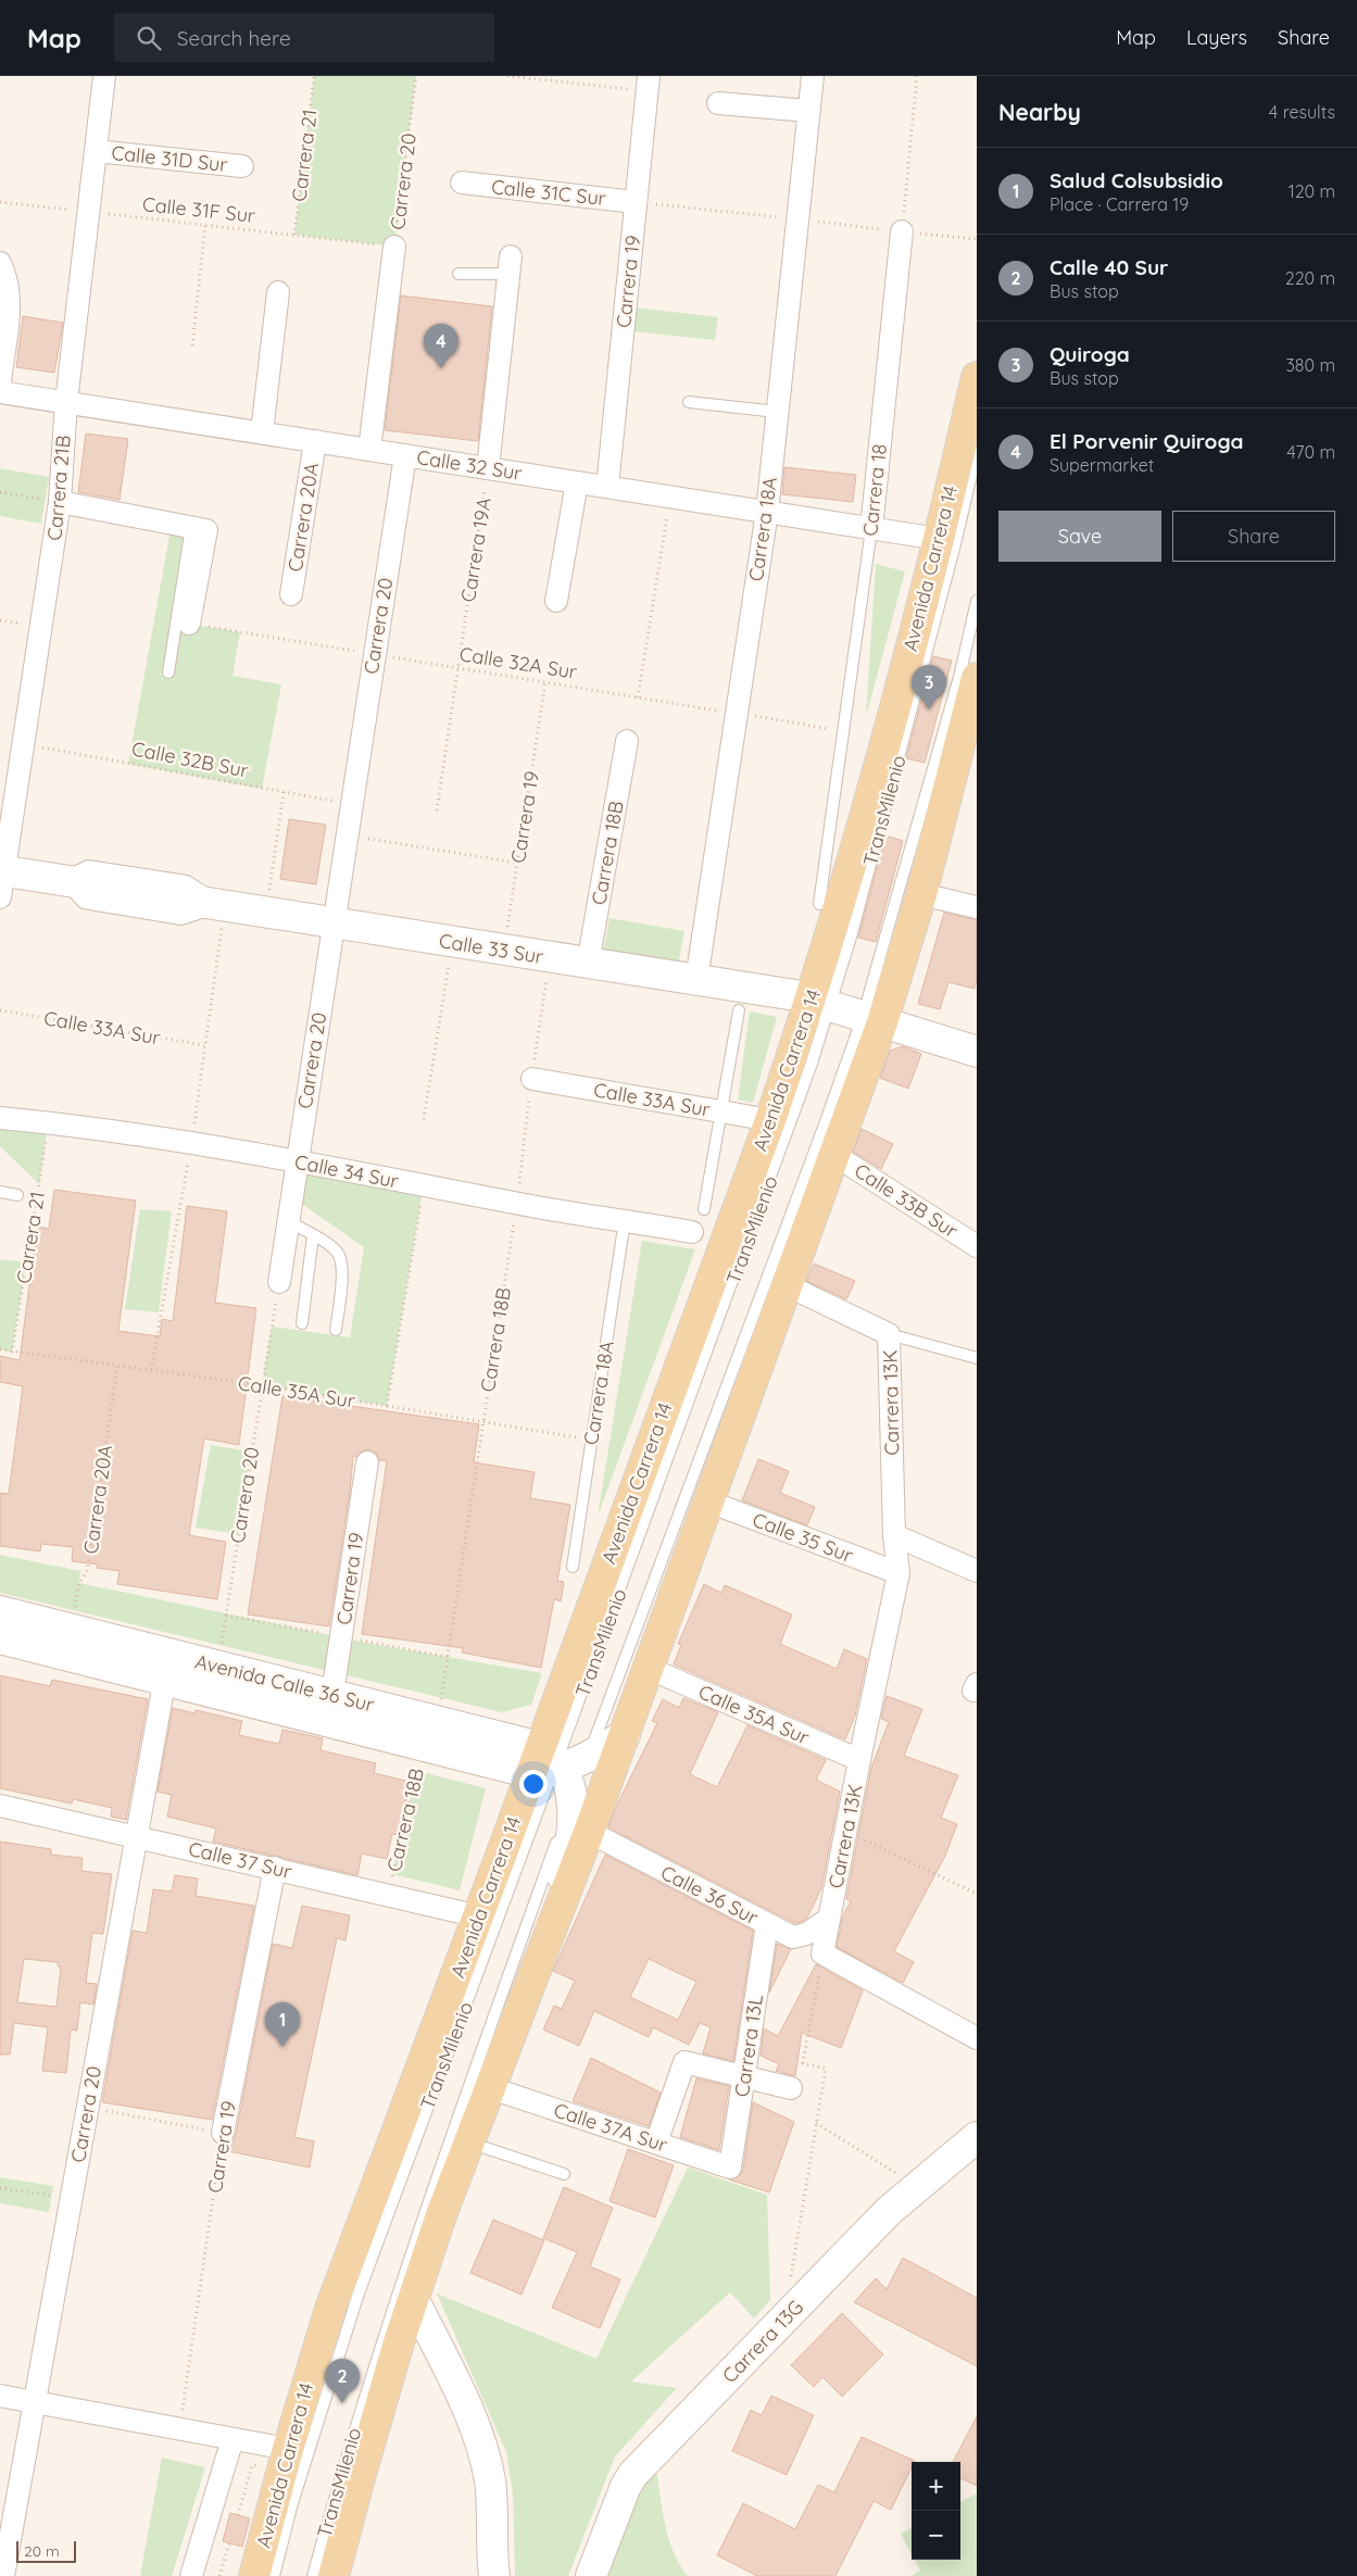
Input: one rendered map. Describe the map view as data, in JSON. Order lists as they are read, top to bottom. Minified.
{"streets":{"main road":["Avenida Carrera 14"],"street":["Calle 31D Sur","Carrera 20","Calle 31C Sur","Carrera 19","Calle 32 Sur","Carrera 21B","Carrera 18","Carrera 20A","Carrera 18A","Carrera 18B","Calle 33 Sur","Calle 33A Sur","Calle 34 Sur","Calle 33B Sur","Calle 35A Sur","Carrera 13K","Calle 35 Sur","Avenida Calle 36 Sur","Calle 37 Sur","Calle 36 Sur","Carrera 13L","Calle 37A Sur","Carrera 13G"],"lane":["TransMilenio"],"path":["Carrera 21","Calle 31F Sur","Carrera 19A","Calle 32A Sur","Calle 32B Sur"]},"crossings":[["Carrera 21","Calle 31F Sur"],["Carrera 21","Calle 34 Sur"],["Carrera 21","Calle 35A Sur"],["Calle 31D Sur","Carrera 21B"],["Carrera 20","Calle 31F Sur"],["Carrera 20","Calle 32 Sur"],["Carrera 20","Calle 32A Sur"],["Carrera 20","Calle 32B Sur"],["Carrera 20","Calle 33 Sur"],["Carrera 20","Calle 34 Sur"],["Carrera 20","Calle 35A Sur"],["Carrera 20","Avenida Calle 36 Sur"],["Carrera 20","Calle 37 Sur"],["Calle 31C Sur","Carrera 19"],["Calle 31F Sur","Carrera 21B"],["Carrera 19","Calle 32 Sur"],["Carrera 19","Calle 32A Sur"],["Carrera 19","Calle 33 Sur"],["Carrera 19","Avenida Calle 36 Sur"],["Carrera 19","Calle 37 Sur"],["Calle 32 Sur","Carrera 21B"],["Calle 32 Sur","Carrera 18"],["Calle 32 Sur","Carrera 20A"],["Calle 32 Sur","Carrera 18A"],["Calle 32 Sur","Carrera 19A"],["Calle 32 Sur","Avenida Carrera 14"],["Carrera 21B","Calle 32B Sur"],["Carrera 21B","Calle 33 Sur"],["Carrera 18","Calle 32A Sur"],["Carrera 20A","Calle 35A Sur"],["Carrera 20A","Avenida Calle 36 Sur"],["Carrera 18A","Calle 32A Sur"],["Carrera 18A","Calle 33 Sur"],["Carrera 18A","Calle 34 Sur"],["Carrera 18A","Calle 35A Sur"],["Carrera 19A","Calle 32A Sur"],["Avenida Carrera 14","TransMilenio"],["Avenida Carrera 14","Calle 33 Sur"],["Avenida Carrera 14","Calle 33A Sur"],["Avenida Carrera 14","Avenida Calle 36 Sur"],["Avenida Carrera 14","Calle 37 Sur"],["TransMilenio","Calle 33 Sur"],["TransMilenio","Avenida Calle 36 Sur"],["Carrera 18B","Calle 33 Sur"],["Carrera 18B","Calle 33A Sur"],["Carrera 18B","Calle 34 Sur"],["Carrera 18B","Calle 35A Sur"],["Carrera 18B","Avenida Calle 36 Sur"],["Carrera 18B","Calle 37 Sur"],["Calle 35A Sur","Carrera 13K"],["Carrera 13K","Calle 35 Sur"],["Carrera 13K","Calle 36 Sur"],["Calle 36 Sur","Carrera 13L"],["Carrera 13L","Calle 37A Sur"]],"scale_bar":"20 m","page":{"header":"Map","search":"Search here","nav":["Map","Layers","Share"],"heading":["Nearby","4 results"],"list":[{"mark":"1","name":"Salud Colsubsidio","note":"Place · Carrera 19","value":"120 m"},{"mark":"2","name":"Calle 40 Sur","note":"Bus stop","value":"220 m"},{"mark":"3","name":"Quiroga","note":"Bus stop","value":"380 m"},{"mark":"4","name":"El Porvenir Quiroga","note":"Supermarket","value":"470 m"}],"pins":["4","3","1","2"],"buttons":["Save","Share"],"map_buttons":["+","−"],"scale":"20 m"}}
